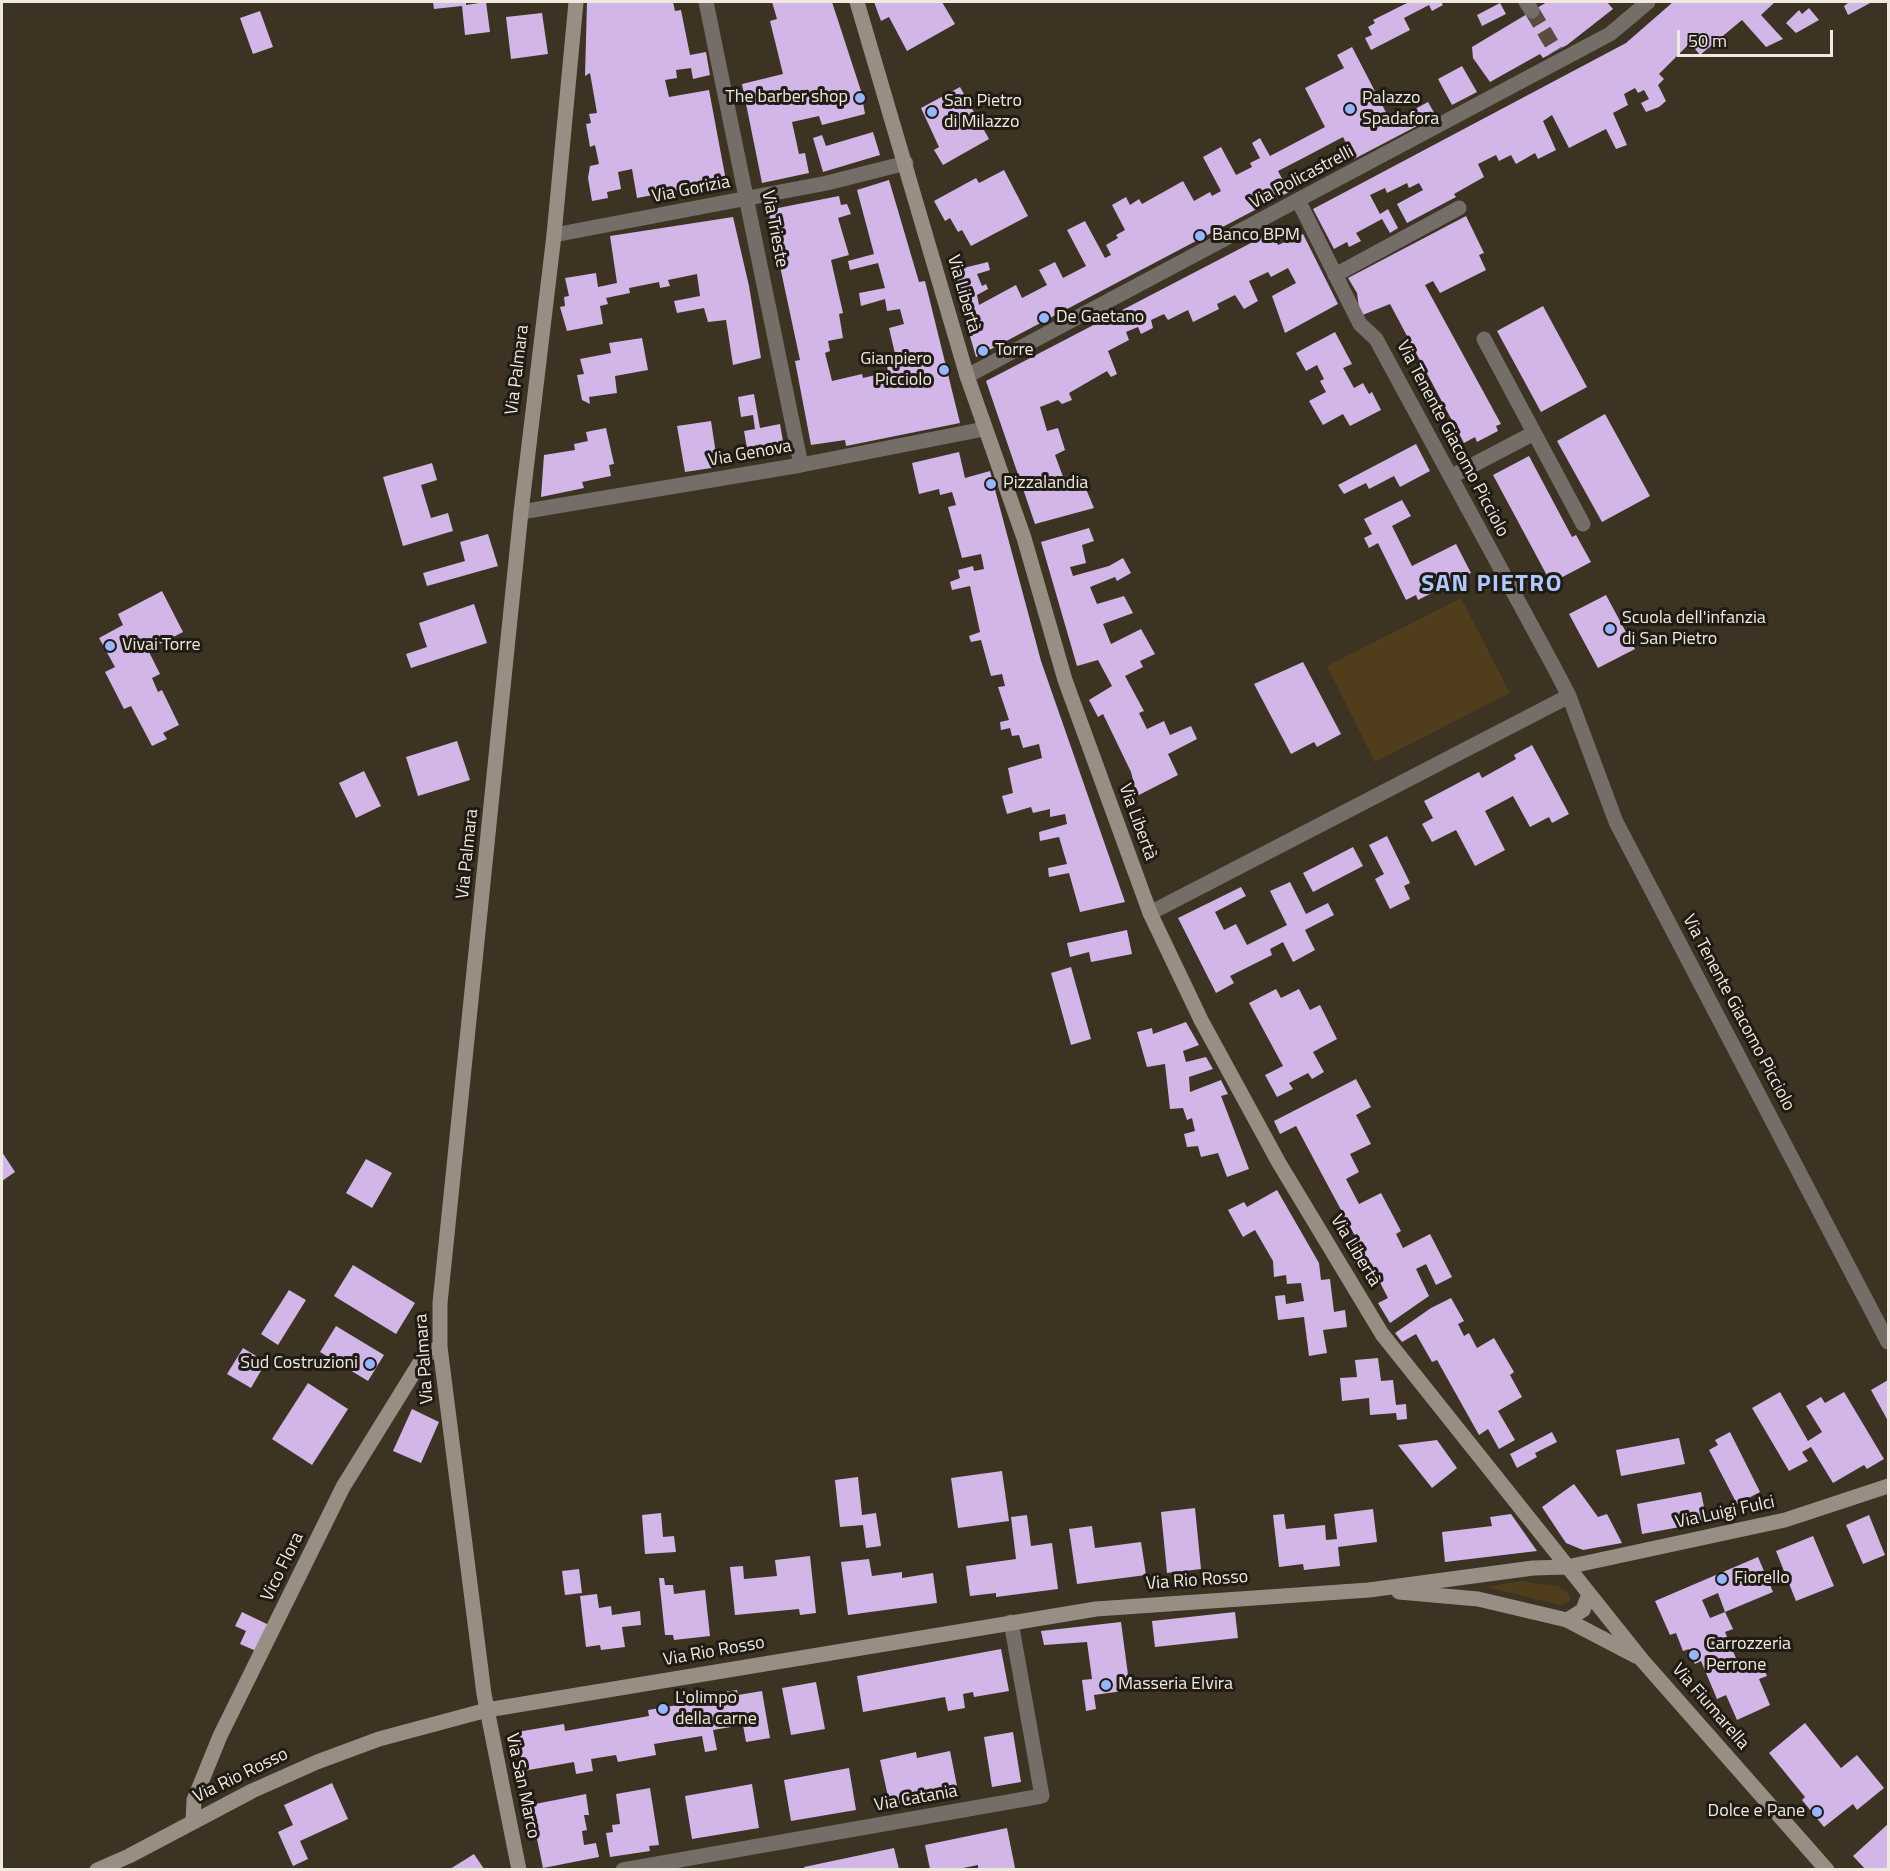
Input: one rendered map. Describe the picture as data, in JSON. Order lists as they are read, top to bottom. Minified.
{"streets":{"street":["Via Policastrelli","Via Gorizia","Via Trieste","Via Libertà","Via Palmara","Via Tenente Giacomo Picciolo","Via Genova","Via Luigi Fulci","Vico Flora","Via Rio Rosso","Via Fiumarella","Via San Marco","Via Catania"]},"crossings":[["Via Policastrelli","Via Libertà"],["Via Policastrelli","Via Tenente Giacomo Picciolo"],["Via Gorizia","Via Trieste"],["Via Gorizia","Via Libertà"],["Via Gorizia","Via Palmara"],["Via Trieste","Via Genova"],["Via Libertà","Via Genova"],["Via Libertà","Via Luigi Fulci"],["Via Libertà","Via Fiumarella"],["Via Palmara","Via Genova"],["Via Palmara","Vico Flora"],["Via Palmara","Via Rio Rosso"],["Via Palmara","Via San Marco"],["Via Luigi Fulci","Via Rio Rosso"],["Via Luigi Fulci","Via Fiumarella"],["Vico Flora","Via Rio Rosso"],["Via Rio Rosso","Via San Marco"],["Via Rio Rosso","Via Catania"]],"districts":["SAN PIETRO"],"places":["The barber shop","Palazzo Spadafora","San Pietro di Milazzo","Banco BPM","De Gaetano","Torre","Gianpiero Picciolo","Pizzalandia","Scuola dell'infanzia di San Pietro","Vivai Torre","Sud Costruzioni","Fiorello","Carrozzeria Perrone","Masseria Elvira","L'olimpo della carne","Dolce e Pane"],"scale_bar":"50 m"}
